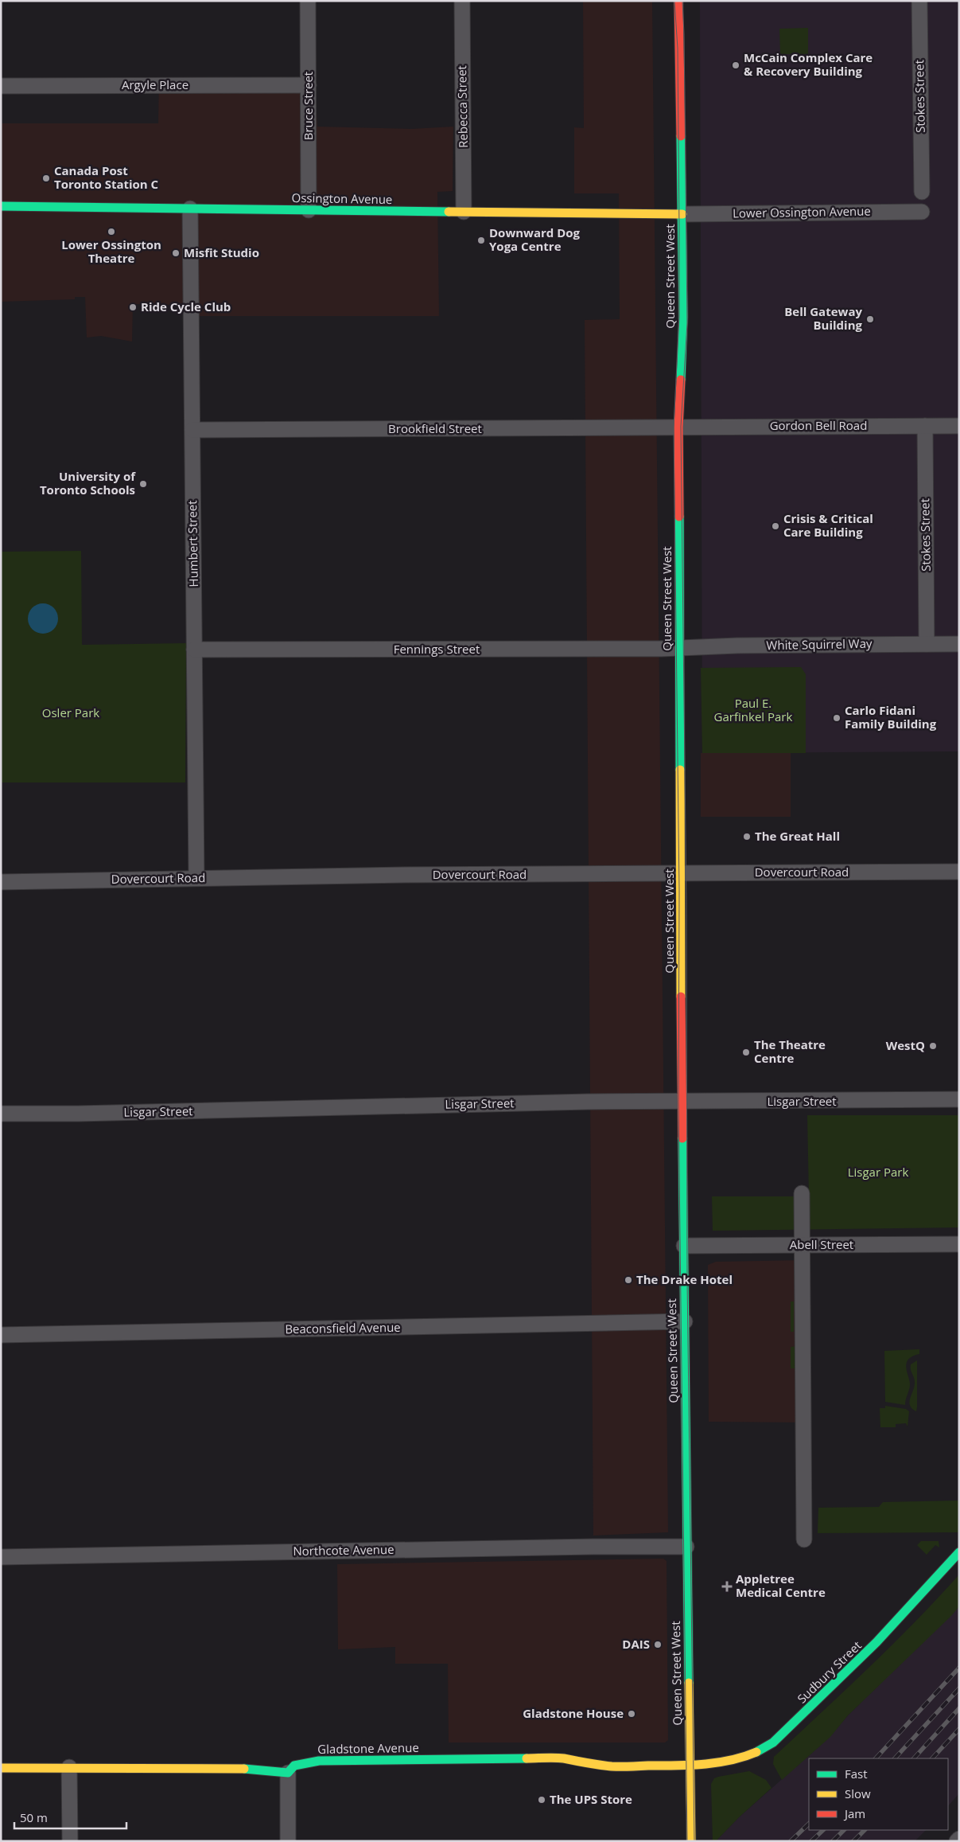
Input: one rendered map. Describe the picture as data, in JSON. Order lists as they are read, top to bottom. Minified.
{"streets":{"main road":["Ossington Avenue","Queen Street West","Sudbury Street","Gladstone Avenue"],"street":["Argyle Place","Stokes Street","Bruce Street","Rebecca Street","Lower Ossington Avenue","Gordon Bell Road","Brookfield Street","Humbert Street","White Squirrel Way","Fennings Street","Dovercourt Road","Lisgar Street","Abell Street","Beaconsfield Avenue","Northcote Avenue"]},"crossings":[["Argyle Place","Bruce Street"],["Stokes Street","Gordon Bell Road"],["Stokes Street","White Squirrel Way"],["Bruce Street","Ossington Avenue"],["Rebecca Street","Ossington Avenue"],["Ossington Avenue","Lower Ossington Avenue"],["Ossington Avenue","Queen Street West"],["Ossington Avenue","Humbert Street"],["Lower Ossington Avenue","Queen Street West"],["Queen Street West","Gordon Bell Road"],["Queen Street West","Brookfield Street"],["Queen Street West","White Squirrel Way"],["Queen Street West","Fennings Street"],["Queen Street West","Dovercourt Road"],["Queen Street West","Lisgar Street"],["Queen Street West","Abell Street"],["Queen Street West","Beaconsfield Avenue"],["Queen Street West","Northcote Avenue"],["Queen Street West","Sudbury Street"],["Queen Street West","Gladstone Avenue"],["Gordon Bell Road","Brookfield Street"],["Brookfield Street","Humbert Street"],["Humbert Street","Fennings Street"],["Humbert Street","Dovercourt Road"],["White Squirrel Way","Fennings Street"],["Sudbury Street","Gladstone Avenue"]],"parks":["Paul E. Garfinkel Park","Osler Park","Lisgar Park"],"places":{"other":["McCain Complex Care & Recovery Building","Canada Post Toronto Station C","Lower Ossington Theatre","Downward Dog Yoga Centre","Misfit Studio","Ride Cycle Club","Bell Gateway Building","University of Toronto Schools","Crisis & Critical Care Building","Carlo Fidani Family Building","The Great Hall","WestQ","The Theatre Centre","The Drake Hotel","DAIS","Gladstone House","The UPS Store"],"health":["Appletree Medical Centre"]},"legend":["Fast","Slow","Jam"],"scale_bar":"50 m"}
